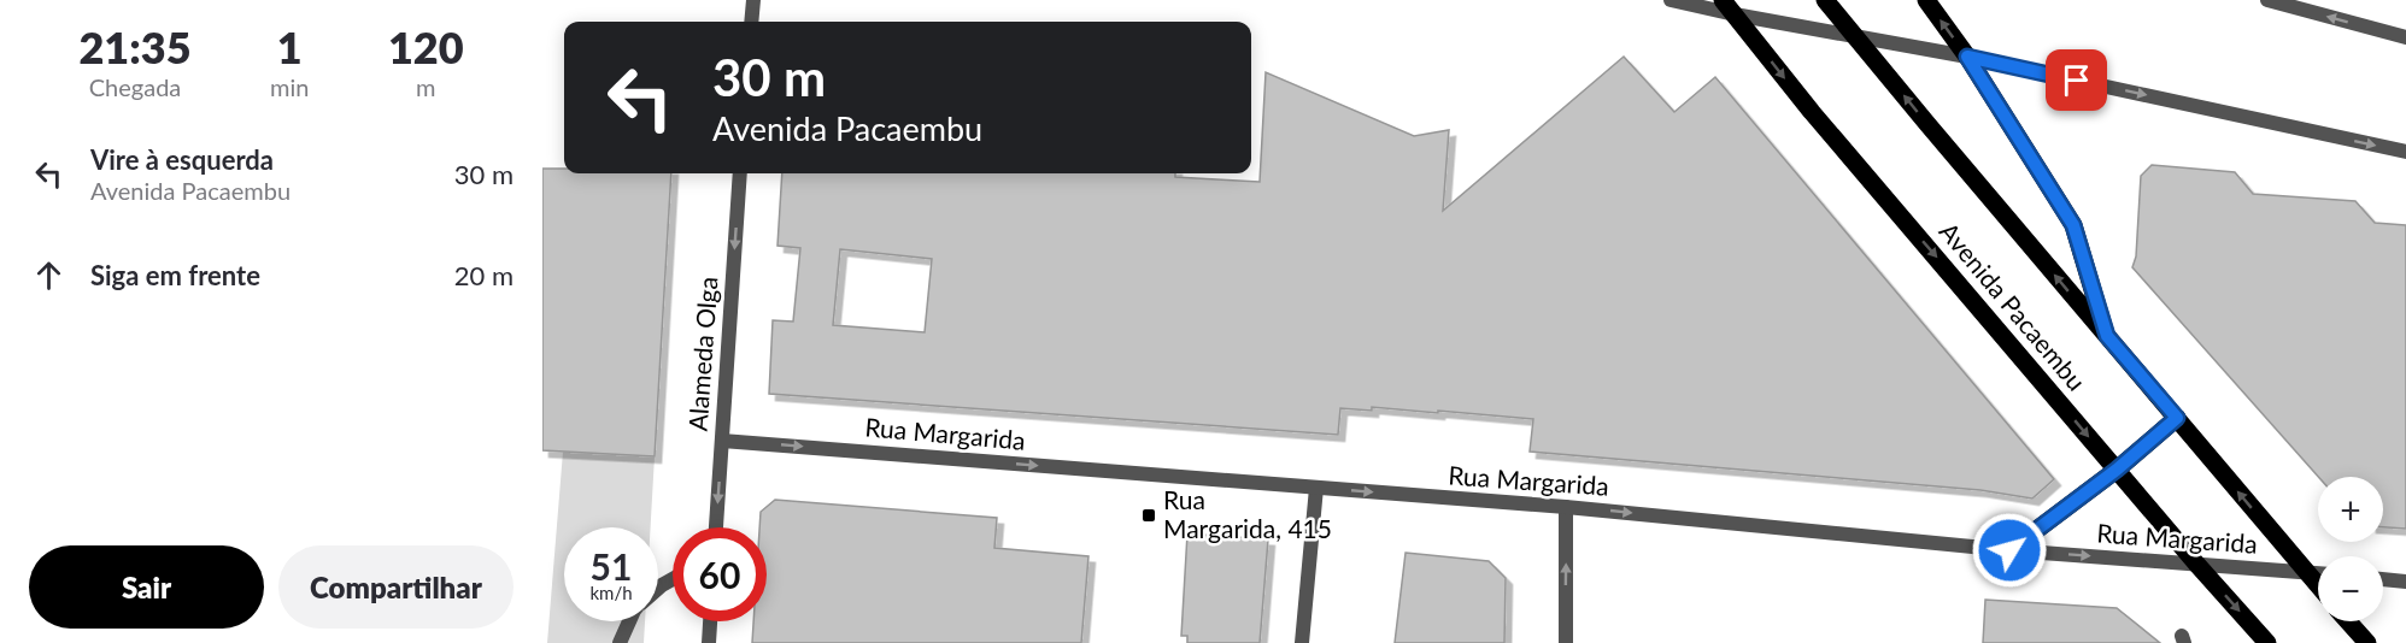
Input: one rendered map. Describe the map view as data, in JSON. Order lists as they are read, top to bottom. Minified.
{"streets":{"main road":["Avenida Pacaembu"],"street":["Alameda Olga","Rua Margarida"]},"crossings":[["Avenida Pacaembu","Rua Margarida"],["Alameda Olga","Rua Margarida"]],"one_way":["Alameda Olga","Rua Margarida"],"places":{"transit":["Rua Margarida, 415"]},"page":{"eta":["21:35","Chegada","1","min","120","m"],"turn":["30 m","Avenida Pacaembu"],"list":[{"name":"Vire à esquerda","note":"Avenida Pacaembu","value":"30 m"},{"name":"Siga em frente","value":"20 m"}],"map_buttons":["+","−"],"speed":"51 km/h","limit":"60","buttons":["Sair","Compartilhar"]}}
